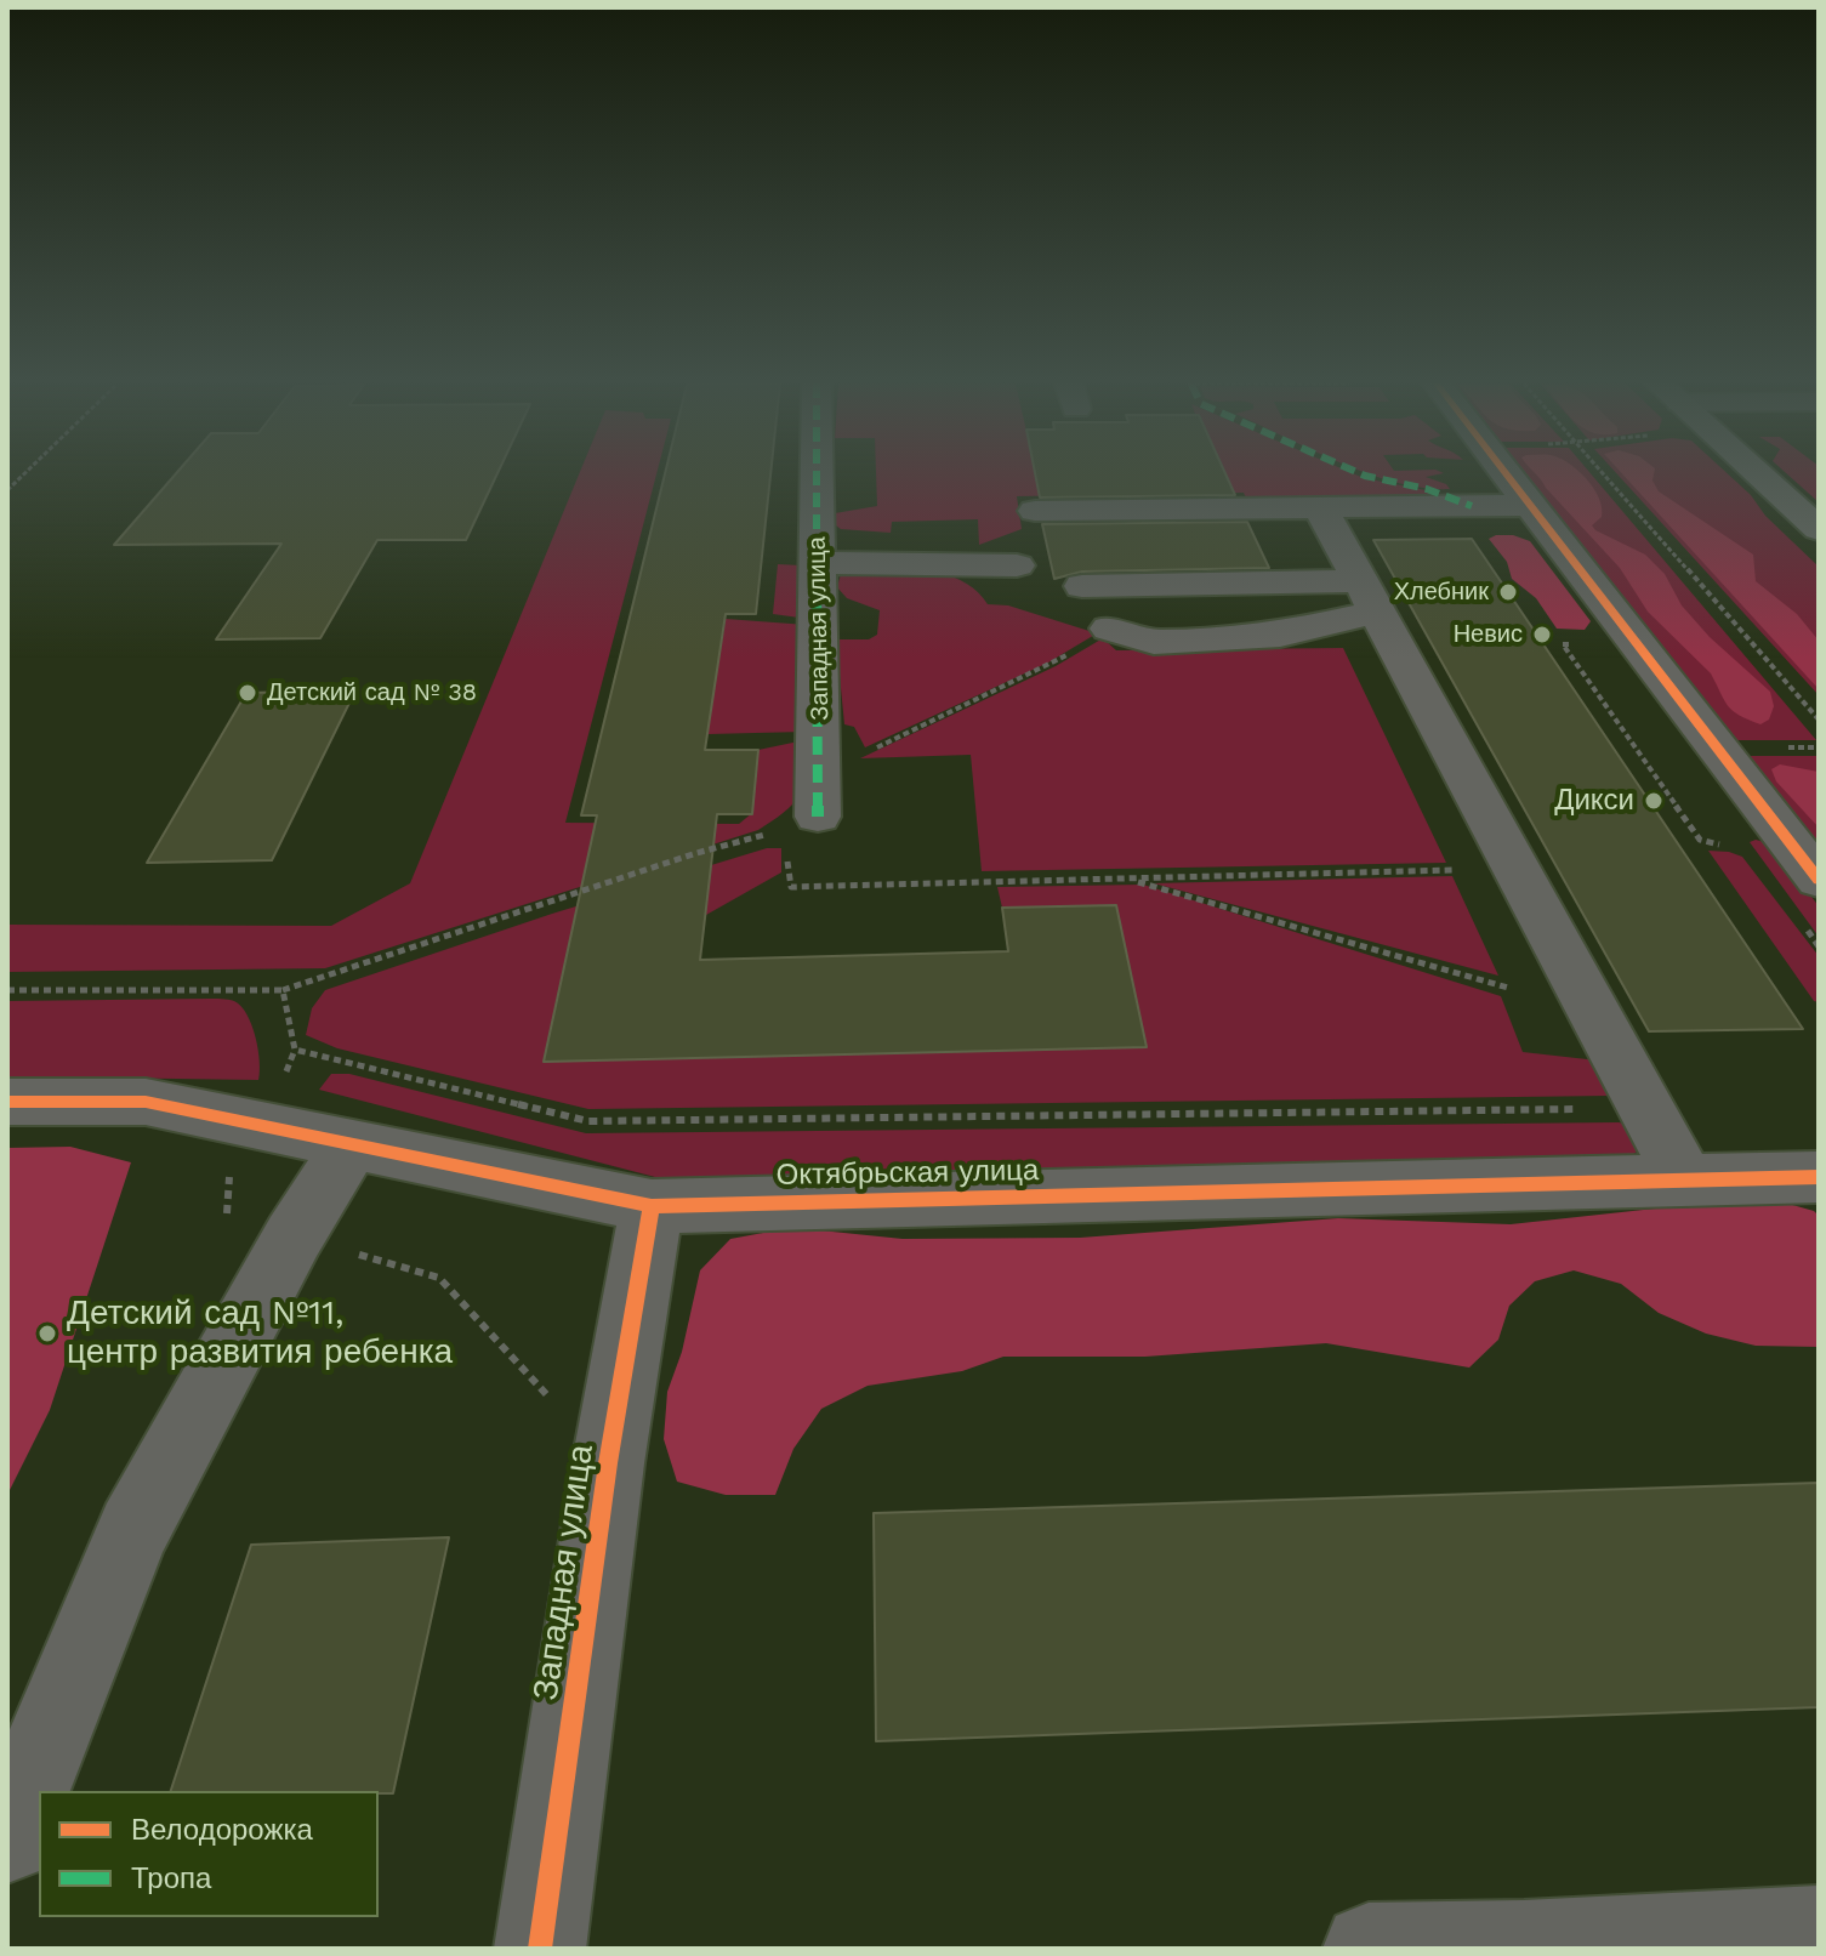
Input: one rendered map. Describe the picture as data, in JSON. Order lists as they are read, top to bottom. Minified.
{"streets":{"street":["Западная улица","Октябрьская улица"]},"crossings":[["Западная улица","Октябрьская улица"]],"places":["Хлебник","Невис","Детский сад № 38","Дикси","Детский сад №11, центр развития ребенка"],"legend":["Велодорожка","Тропа"]}
